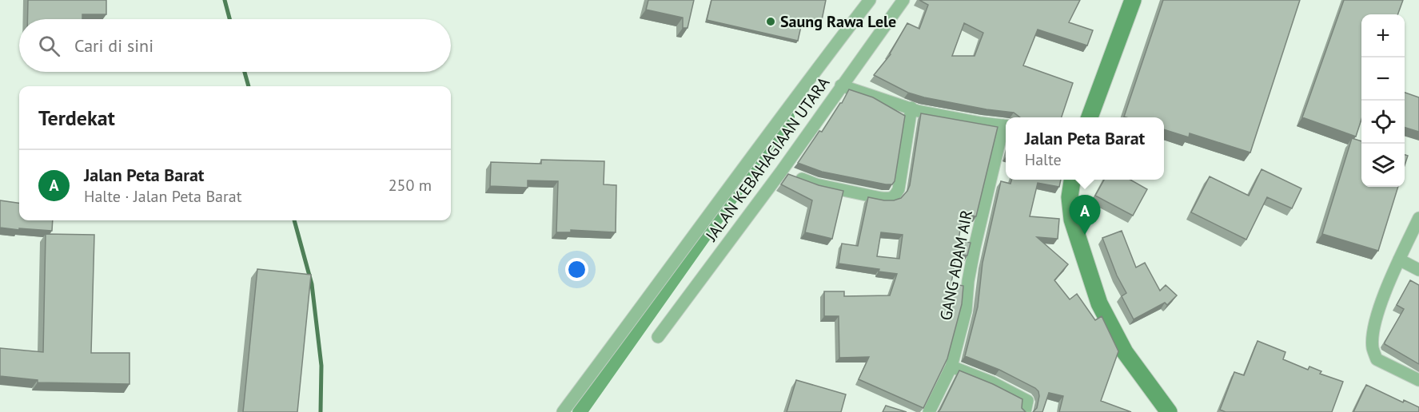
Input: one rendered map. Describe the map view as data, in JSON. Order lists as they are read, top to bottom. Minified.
{"streets":{"street":["JALAN KEBAHAGIAAN UTARA","GANG ADAM AIR"]},"places":["Saung Rawa Lele"],"page":{"map_buttons":["+","−"],"search":"Cari di sini","heading":"Terdekat","popup":["Jalan Peta Barat","Halte"],"list":[{"mark":"A","name":"Jalan Peta Barat","note":"Halte · Jalan Peta Barat","value":"250 m"}],"pins":"A"}}
